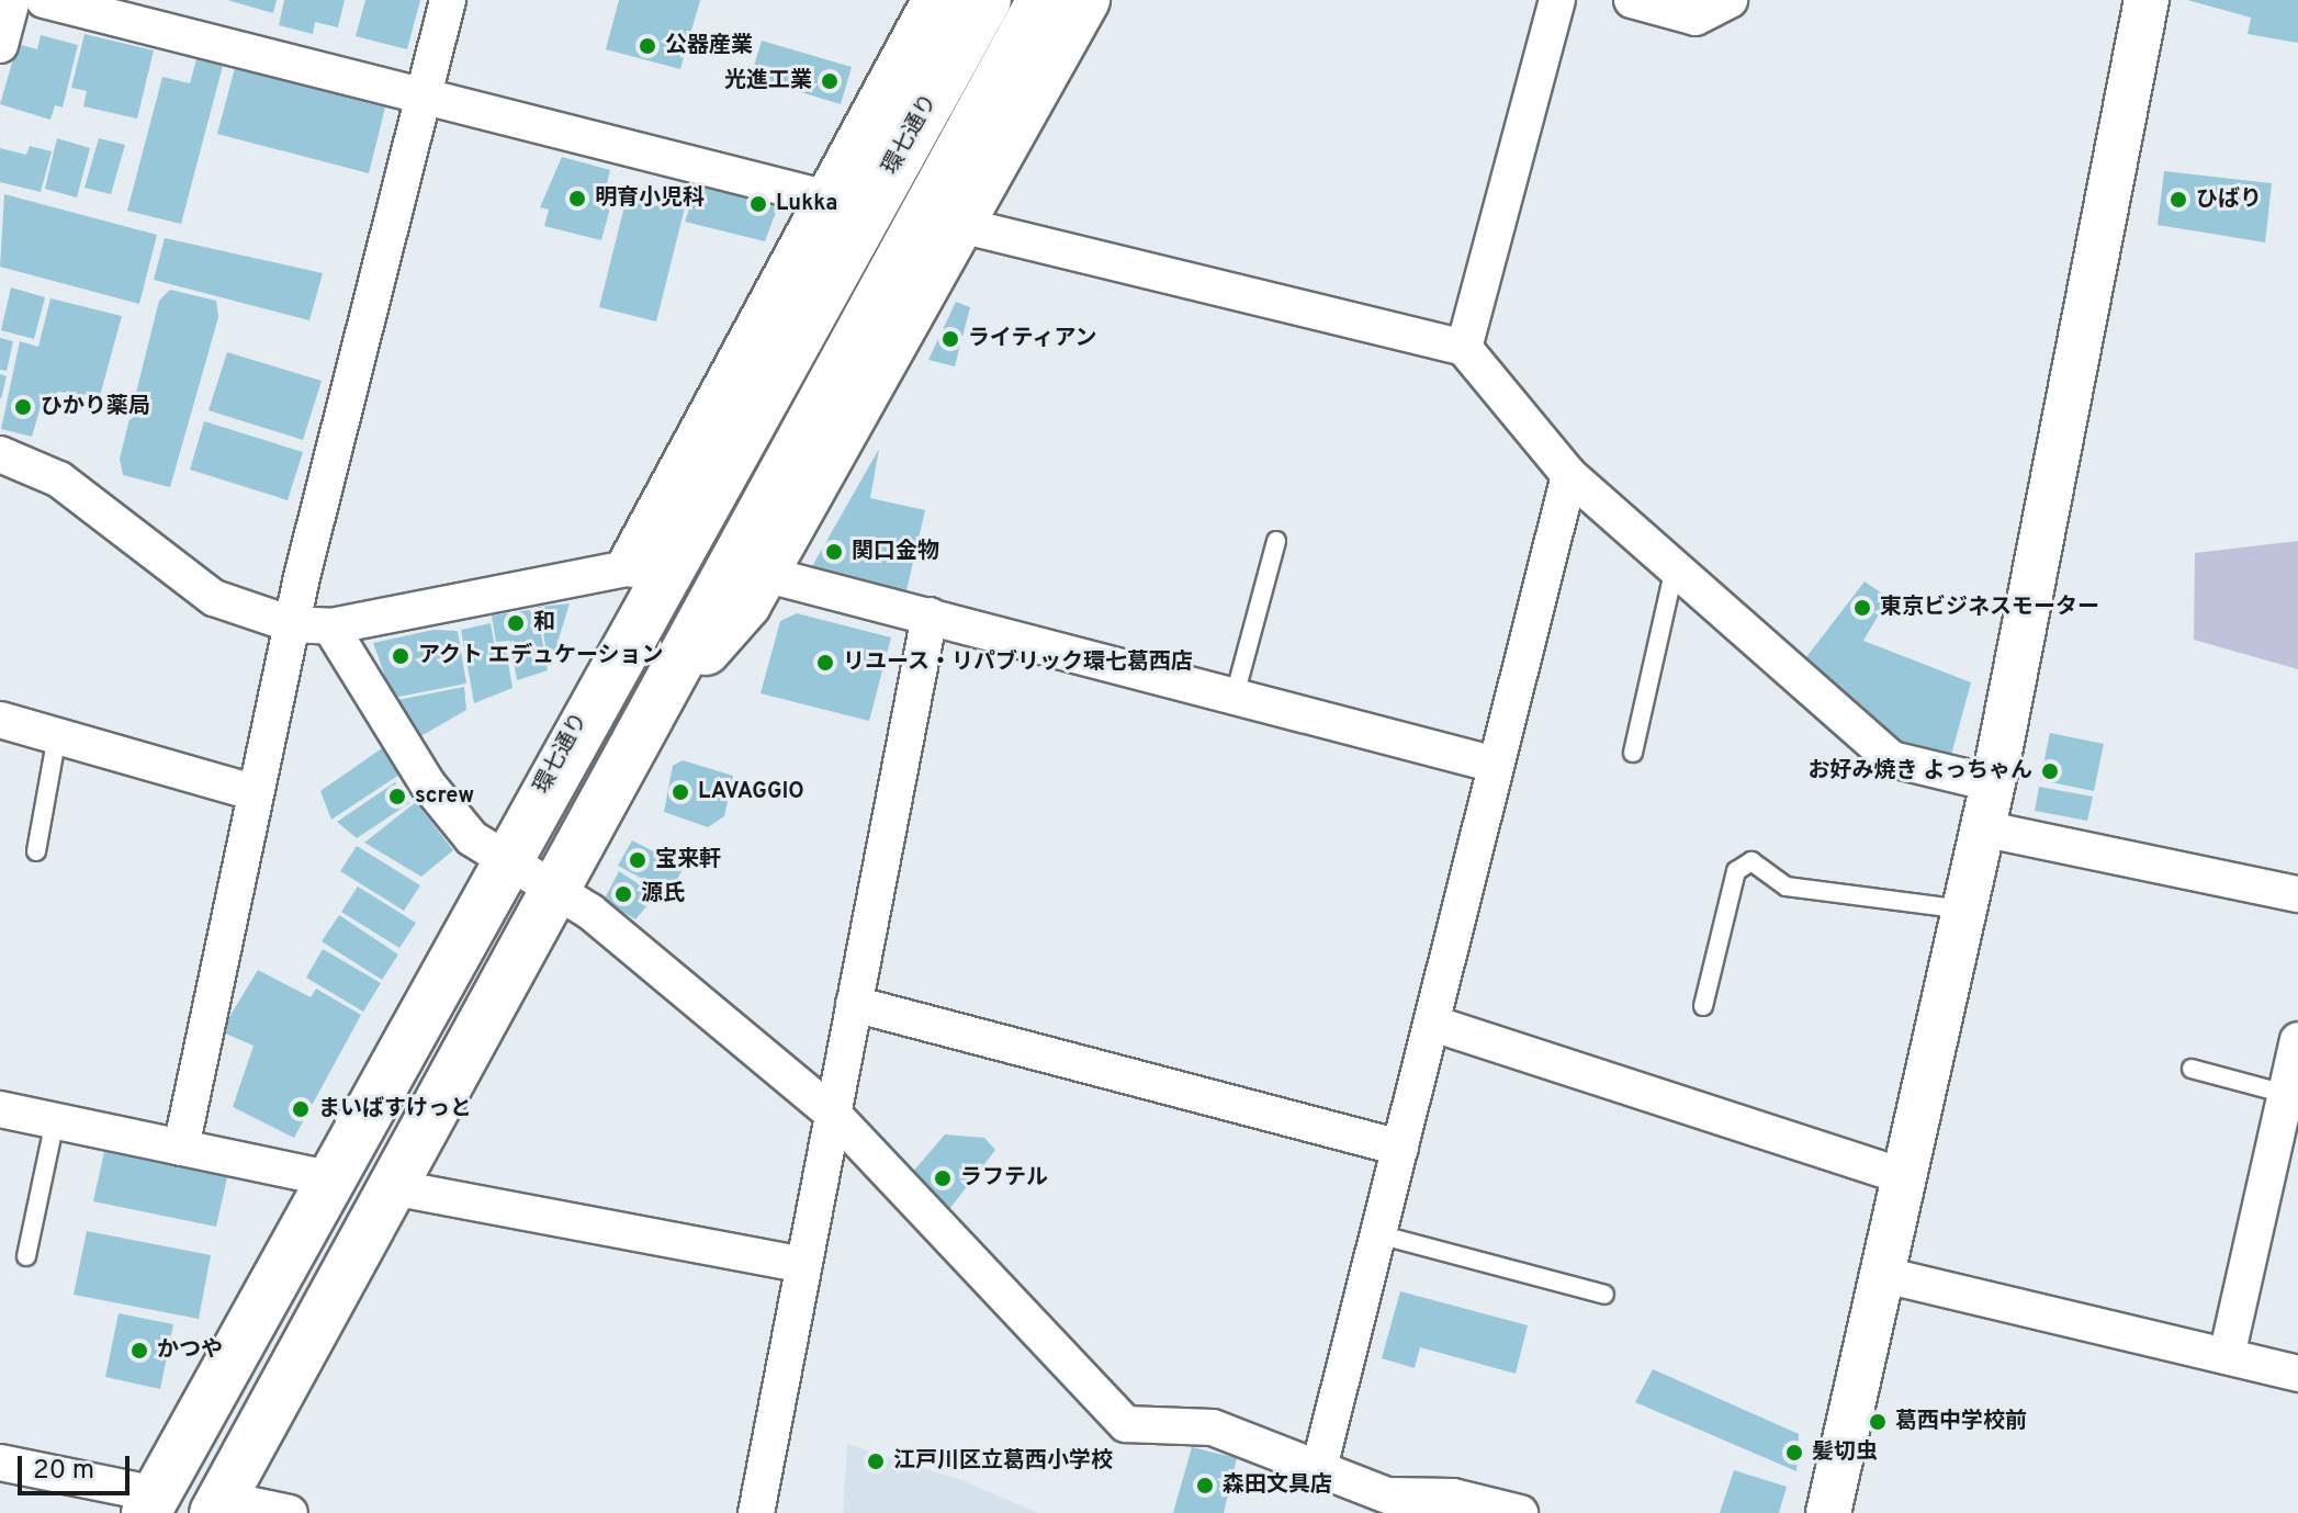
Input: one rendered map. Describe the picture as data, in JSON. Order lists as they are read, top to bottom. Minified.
{"streets":{"main road":["環七通り"]},"places":["公器産業","光進工業","明育小児科","ひばり","Lukka","ライティアン","ひかり薬局","関口金物","東京ビジネスモーター","和","アクト エデュケーション","リユース・リパブリック環七葛西店","お好み焼き よっちゃん","LAVAGGIO","screw","宝来軒","源氏","まいばすけっと","ラフテル","かつや","葛西中学校前","髪切虫","江戸川区立葛西小学校","森田文具店"],"scale_bar":"20 m"}
